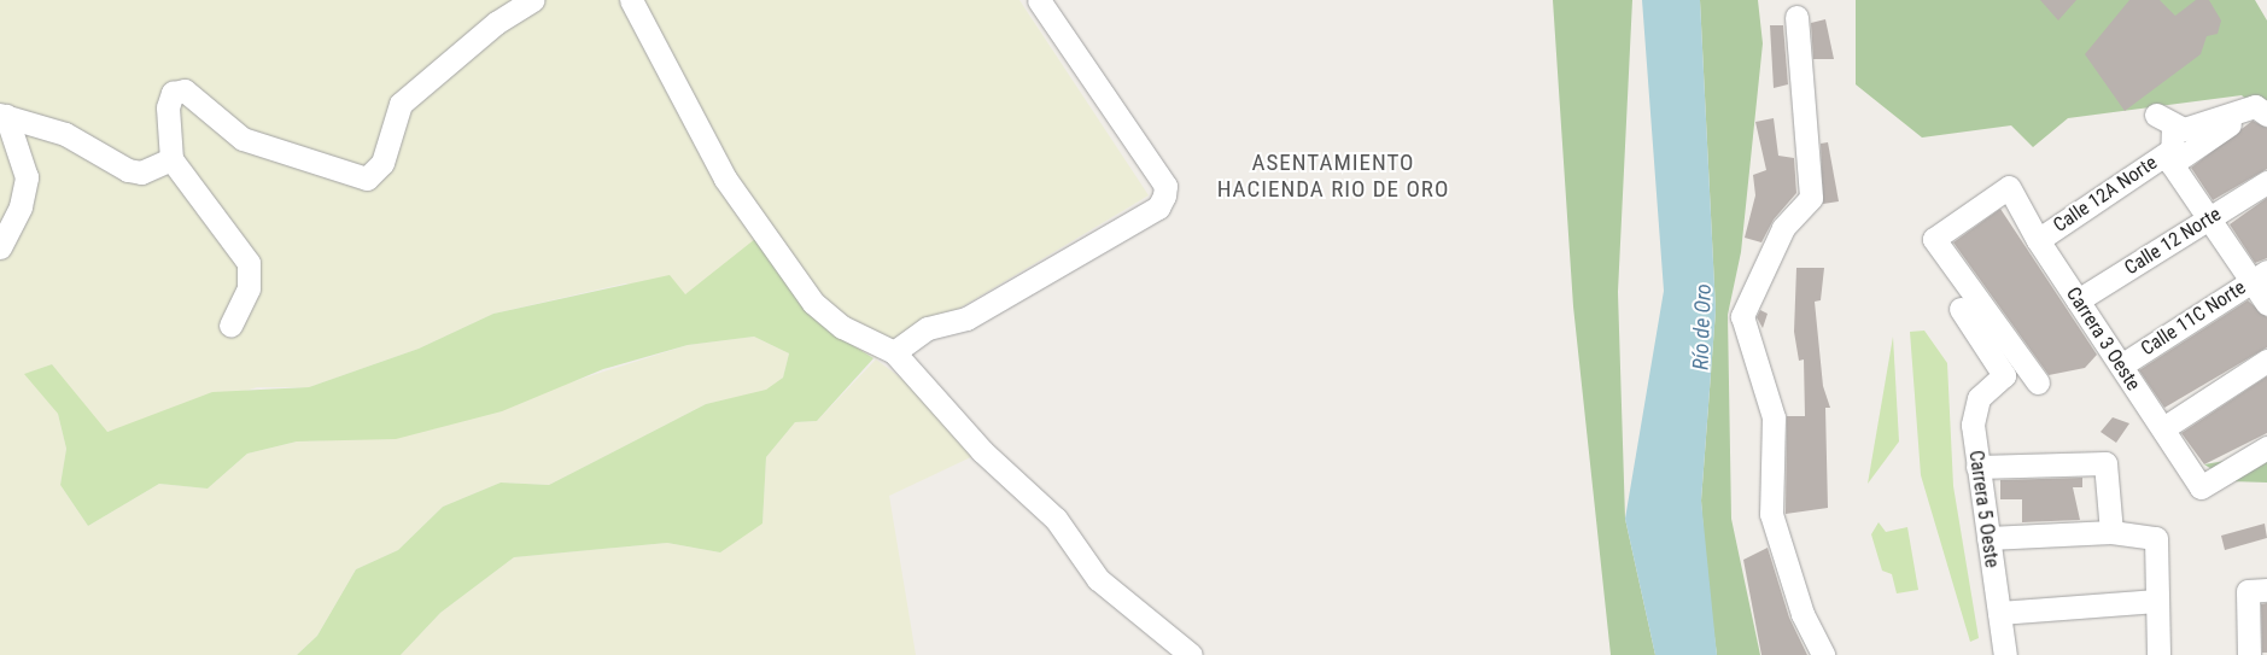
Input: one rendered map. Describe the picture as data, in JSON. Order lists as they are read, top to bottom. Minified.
{"streets":{"street":["Calle 12A Norte","Calle 12 Norte","Calle 11C Norte","Carrera 3 Oeste","Carrera 5 Oeste"]},"crossings":[["Calle 12A Norte","Carrera 3 Oeste"],["Calle 12 Norte","Carrera 3 Oeste"],["Calle 11C Norte","Carrera 3 Oeste"]],"districts":["ASENTAMIENTO HACIENDA RIO DE ORO"],"water":["Río de Oro"]}
